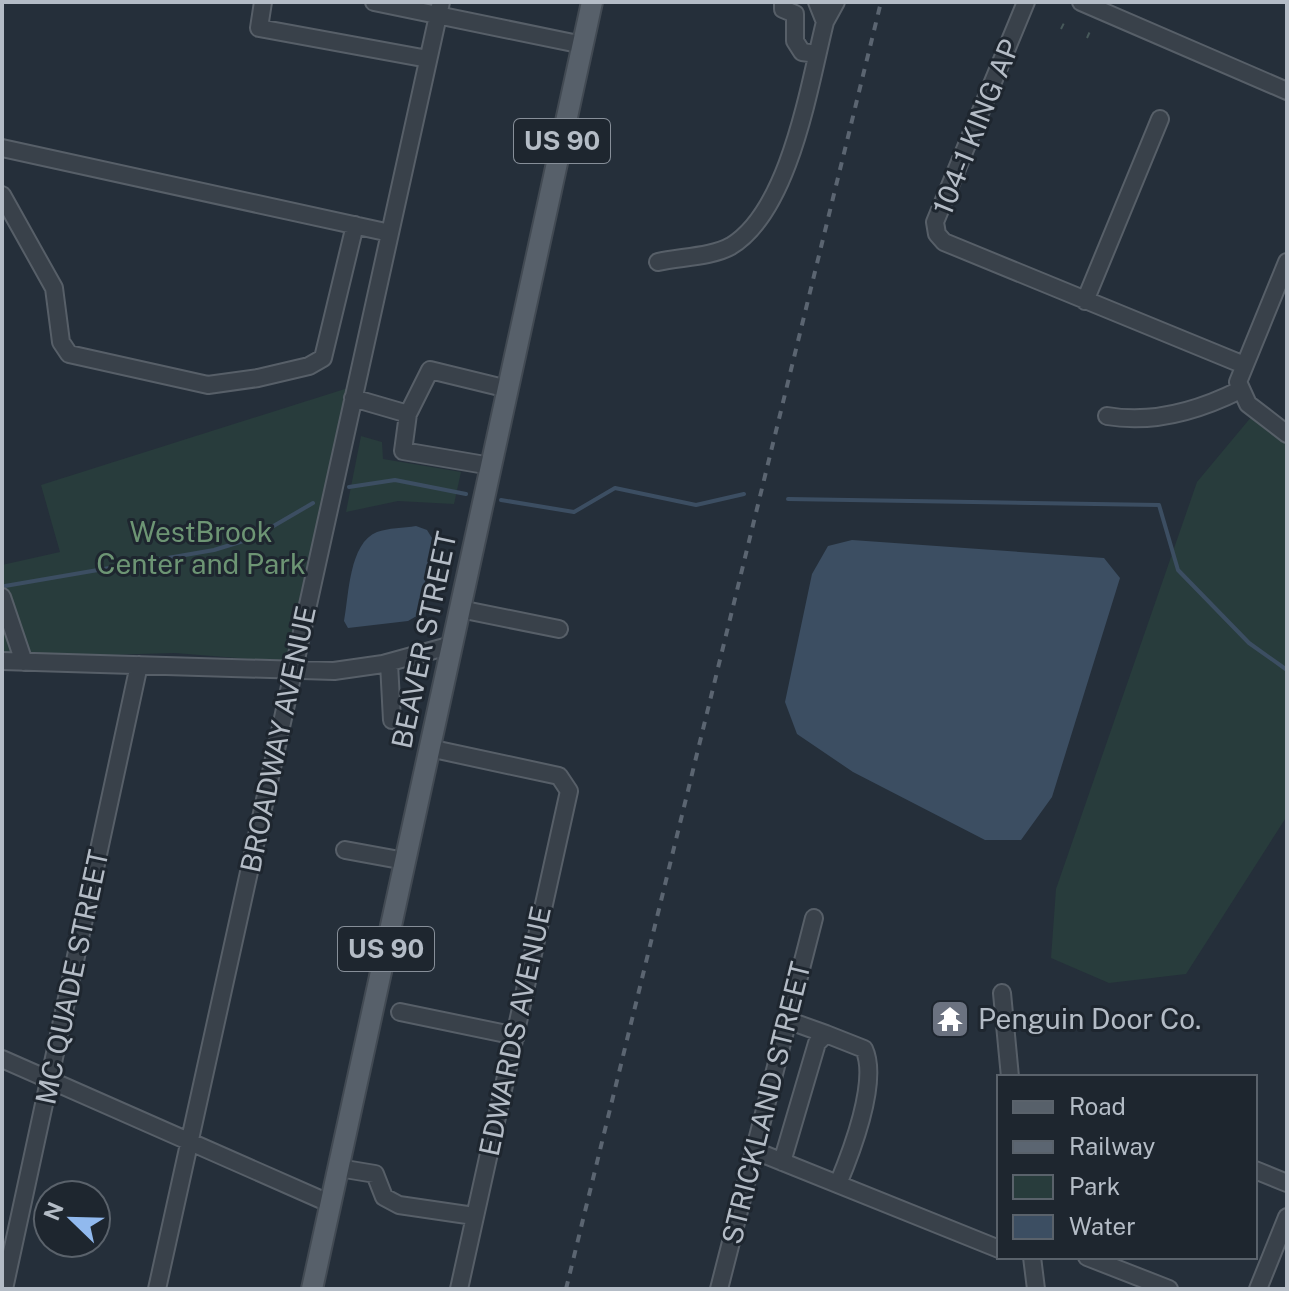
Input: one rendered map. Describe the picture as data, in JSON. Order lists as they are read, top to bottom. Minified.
{"streets":{"main road":["US 90","BEAVER STREET"],"street":["104-1 KING AP","BROADWAY AVENUE","MC QUADE STREET","EDWARDS AVENUE","STRICKLAND STREET"]},"crossings":[["BEAVER STREET","EDWARDS AVENUE"]],"parks":["WestBrook Center and Park"],"places":{"temple":["Penguin Door Co."]},"legend":["Road","Railway","Park","Water"],"north":"top left"}
